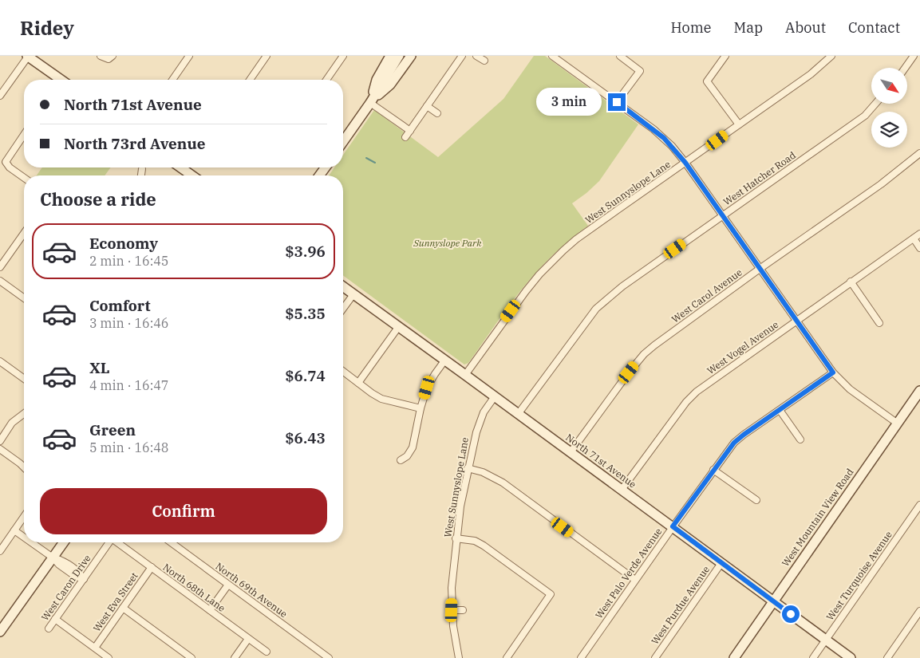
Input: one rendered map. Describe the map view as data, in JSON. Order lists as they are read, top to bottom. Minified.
{"streets":{"street":["West Hatcher Road","West Sunnyslope Lane","West Carol Avenue","West Vogel Avenue","North 71st Avenue","West Mountain View Road","West Palo Verde Avenue","West Turquoise Avenue","West Caron Drive","North 68th Lane","North 69th Avenue","West Eva Street","West Purdue Avenue"]},"crossings":[["West Hatcher Road","North 71st Avenue"],["West Sunnyslope Lane","North 71st Avenue"],["West Carol Avenue","North 71st Avenue"],["West Vogel Avenue","North 71st Avenue"],["North 71st Avenue","West Mountain View Road"],["North 71st Avenue","West Palo Verde Avenue"],["North 71st Avenue","West Turquoise Avenue"],["North 71st Avenue","West Purdue Avenue"],["North 68th Lane","West Eva Street"]],"parks":["Sunnyslope Park"],"north":"bottom right","page":{"header":"Ridey","nav":["Home","Map","About","Contact"],"banner":["North 71st Avenue","North 73rd Avenue"],"bubble":"3 min","heading":"Choose a ride","list":[{"name":"Economy","note":"2 min · 16:45","value":"$3.96"},{"name":"Comfort","note":"3 min · 16:46","value":"$5.35"},{"name":"XL","note":"4 min · 16:47","value":"$6.74"},{"name":"Green","note":"5 min · 16:48","value":"$6.43"}],"buttons":"Confirm"}}
